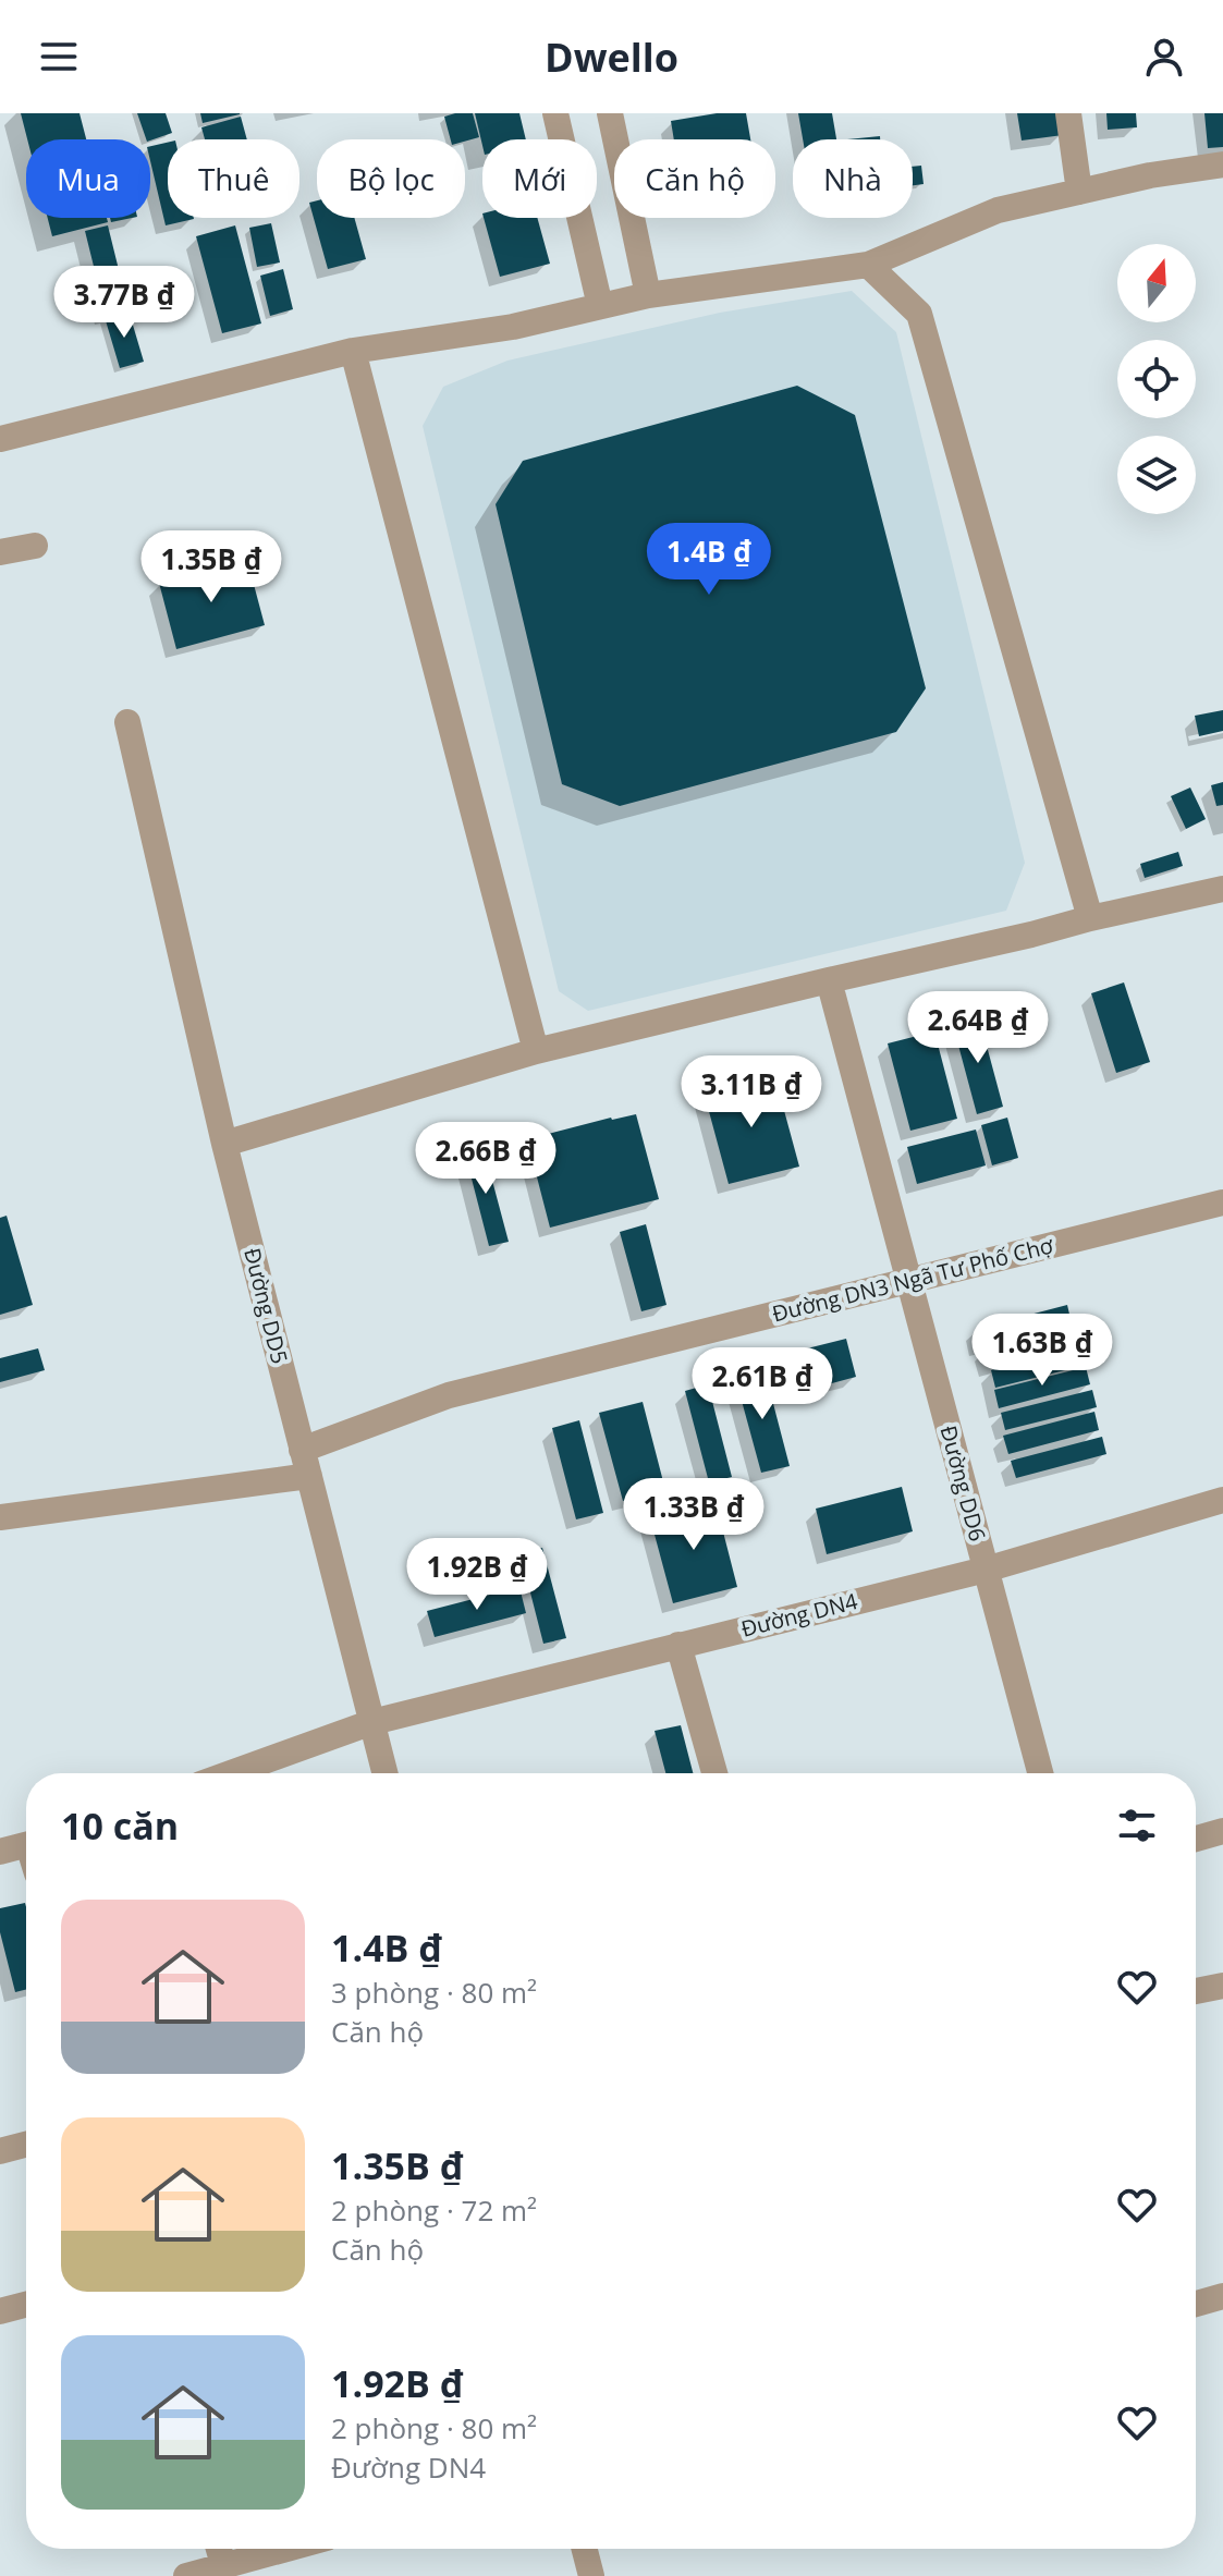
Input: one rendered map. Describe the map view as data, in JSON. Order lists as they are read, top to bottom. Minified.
{"streets":{"street":["Đường DN3 Ngã Tư Phố Chợ","Đường DD5","Đường DD6","Đường DN4"]},"crossings":[["Đường DN3 Ngã Tư Phố Chợ","Đường DD5"],["Đường DN3 Ngã Tư Phố Chợ","Đường DD6"],["Đường DD5","Đường DN4"],["Đường DD6","Đường DN4"]],"north":"top","page":{"header":"Dwello","chip":["Mua","Thuê","Bộ lọc","Mới","Căn hộ","Nhà"],"price":["3.77B ₫","1.4B ₫","1.35B ₫","2.64B ₫","3.11B ₫","2.66B ₫","1.63B ₫","2.61B ₫","1.33B ₫","1.92B ₫"],"heading":"10 căn","list":[{"name":"1.4B ₫","note":"3 phòng · 80 m² · Căn hộ"},{"name":"1.35B ₫","note":"2 phòng · 72 m² · Căn hộ"},{"name":"1.92B ₫","note":"2 phòng · 80 m² · Đường DN4"}]}}
